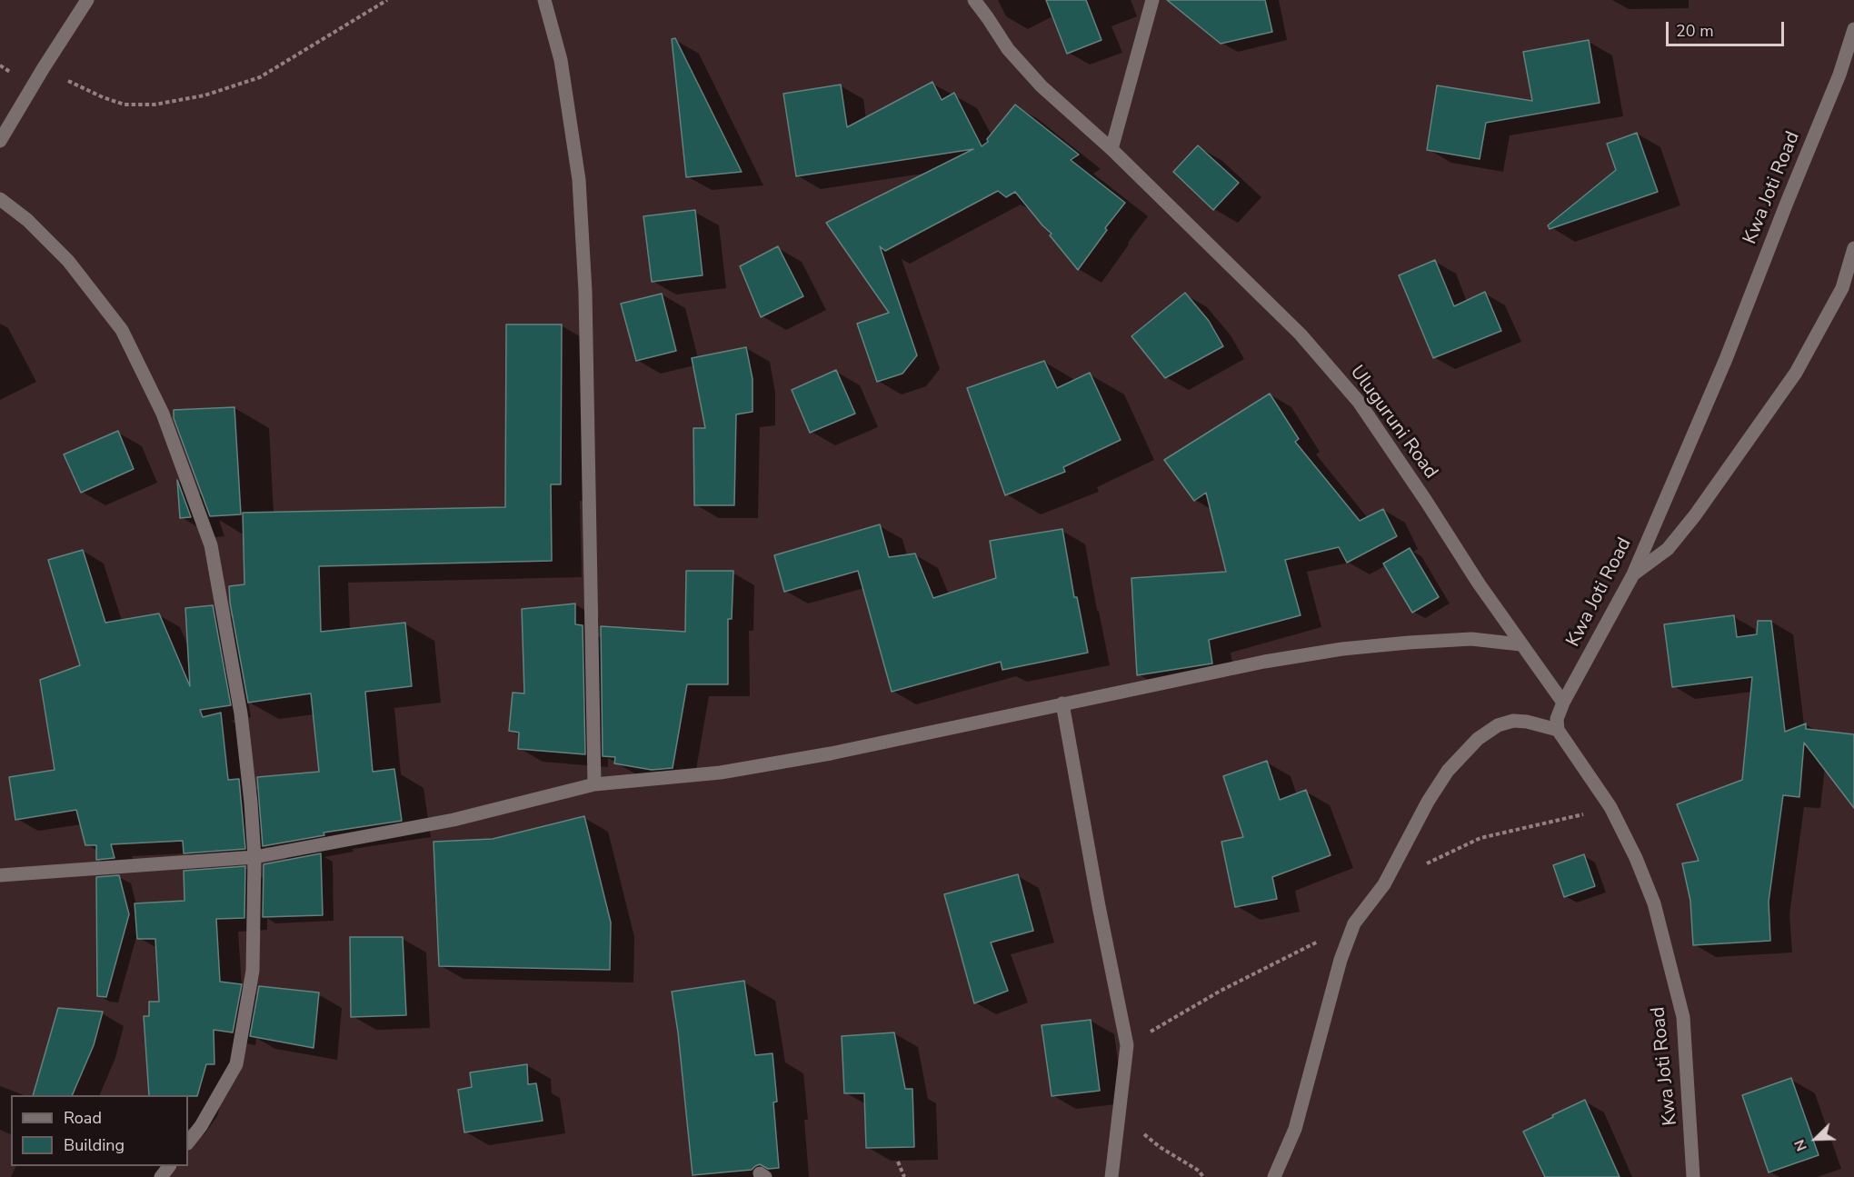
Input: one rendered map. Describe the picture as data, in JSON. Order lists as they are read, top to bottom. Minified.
{"streets":{"street":["Kwa Joti Road","Uluguruni Road"]},"crossings":[["Kwa Joti Road","Uluguruni Road"]],"legend":["Road","Building"],"scale_bar":"20 m","north":"bottom left"}
